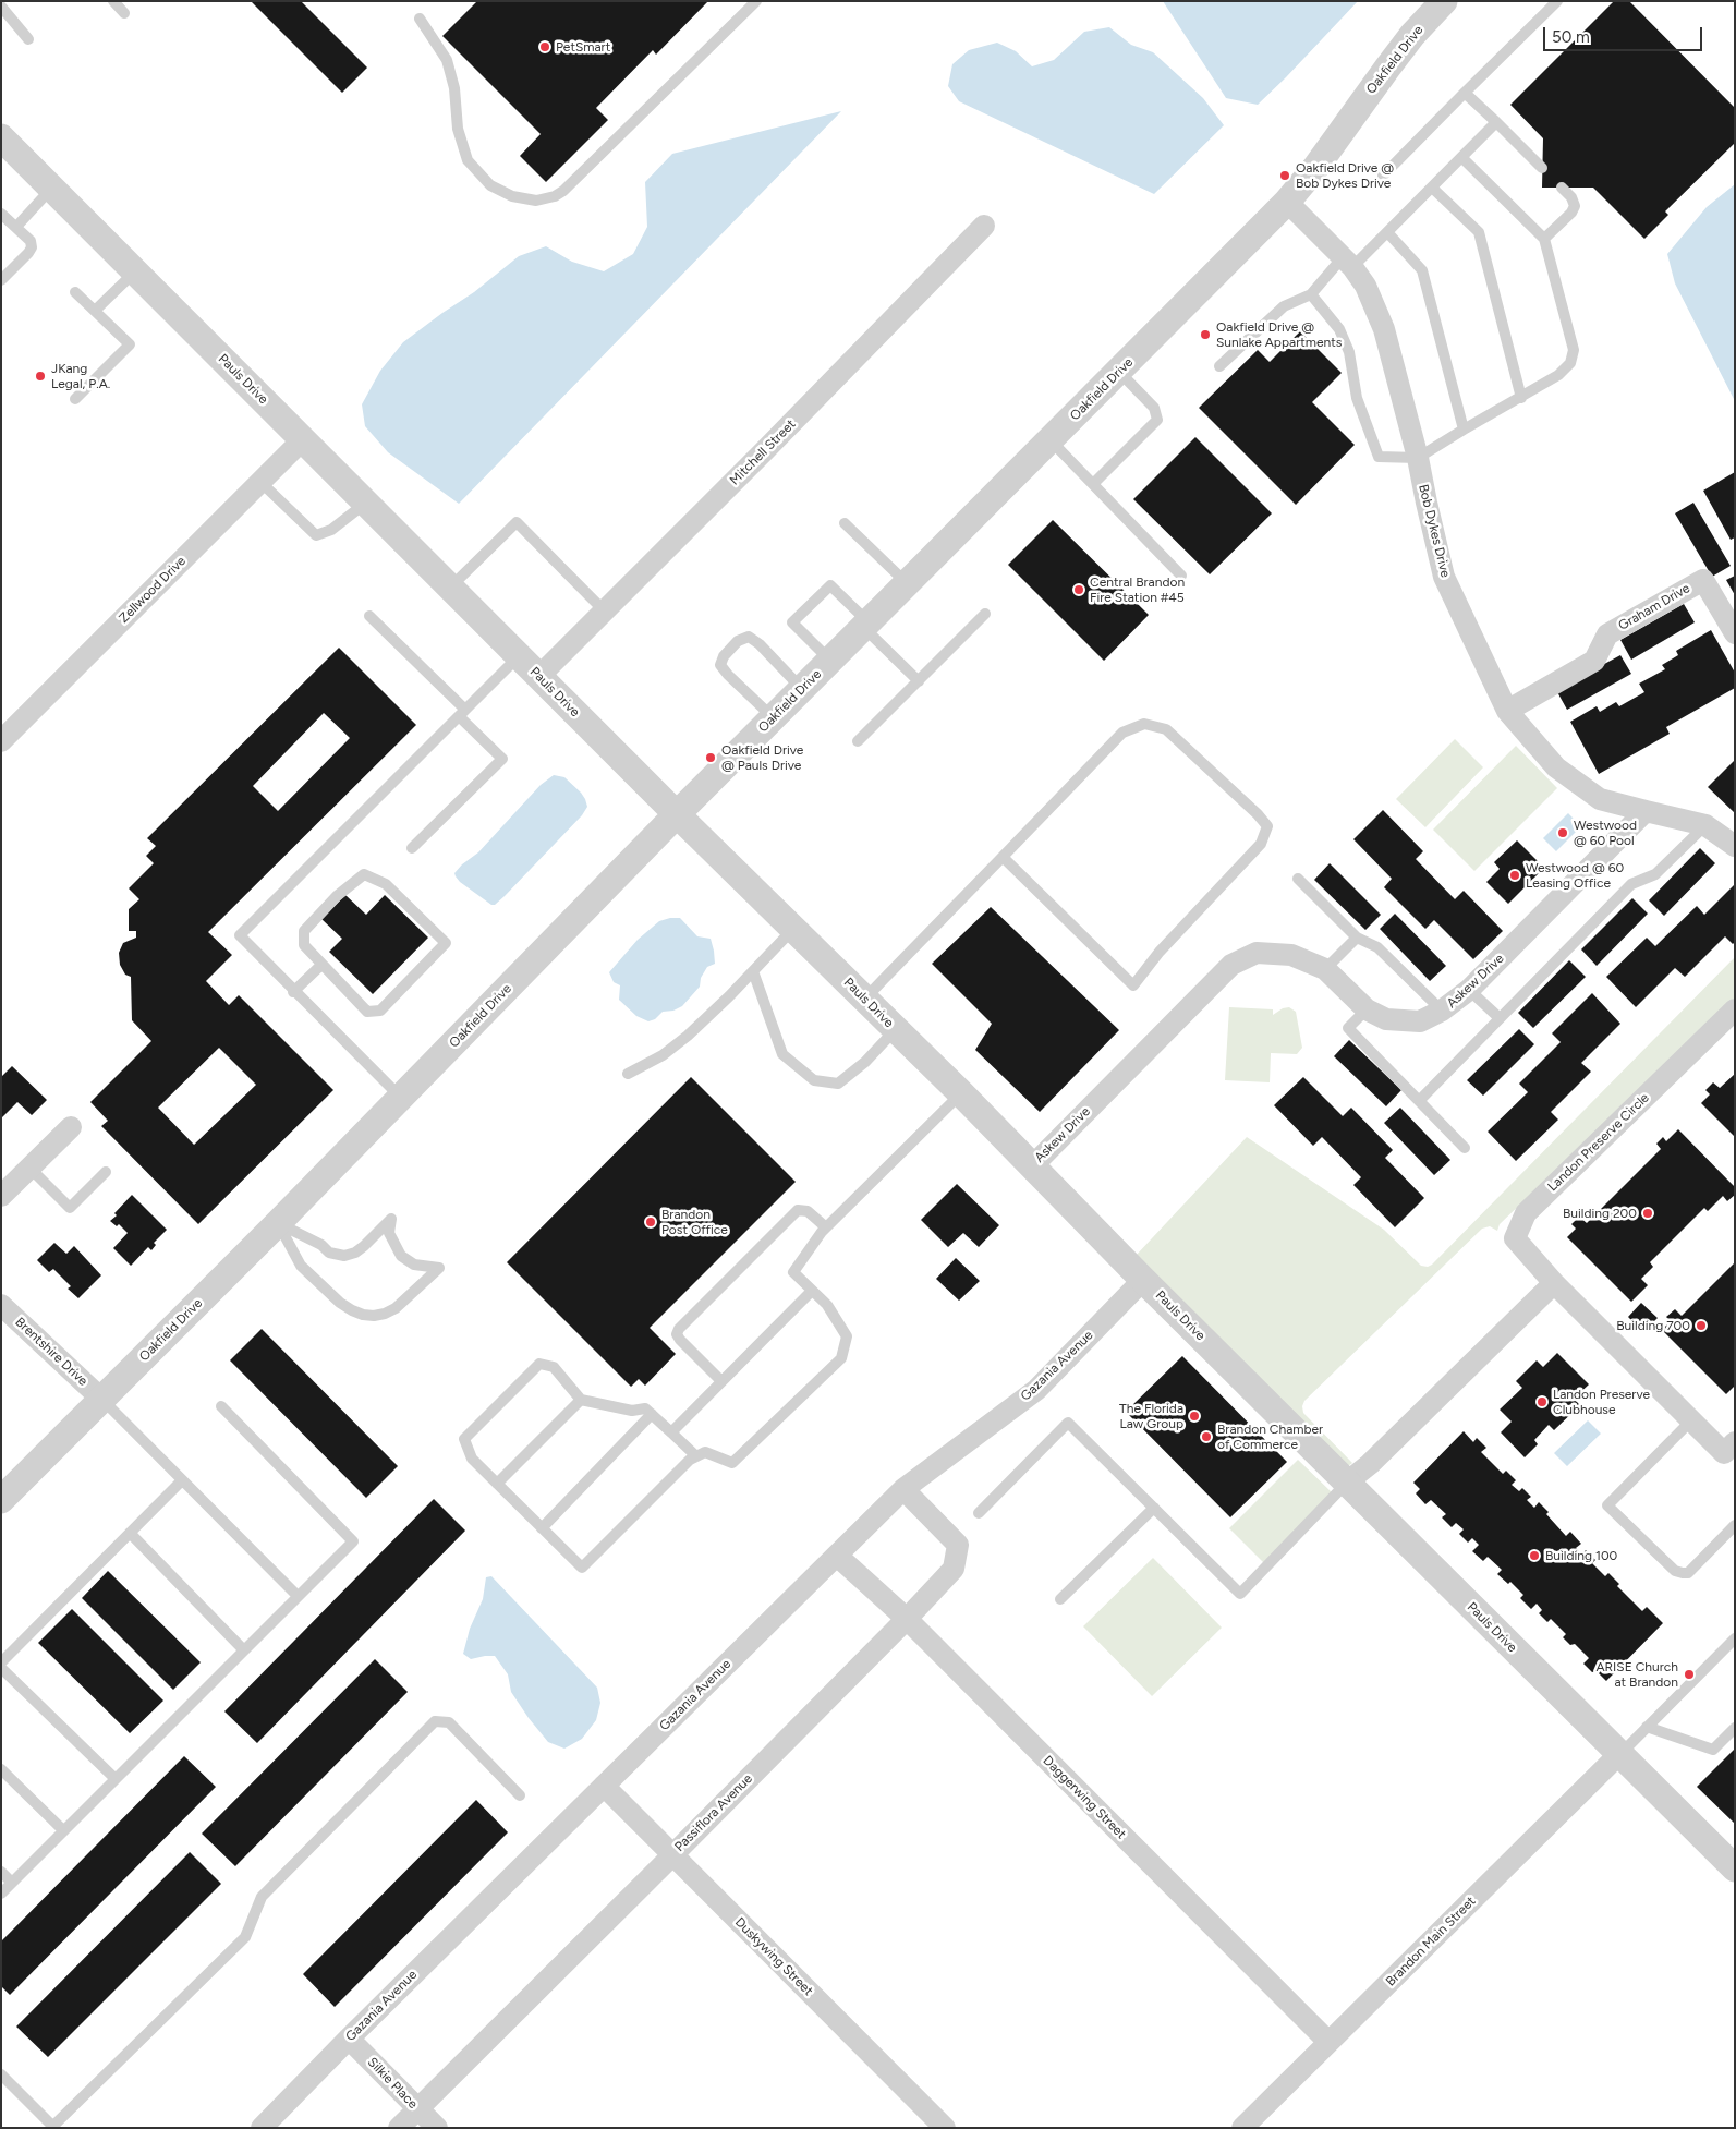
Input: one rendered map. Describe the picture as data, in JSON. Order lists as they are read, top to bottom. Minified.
{"streets":{"street":["Oakfield Drive","Pauls Drive","Mitchell Street","Bob Dykes Drive","Zellwood Drive","Graham Drive","Askew Drive","Landon Preserve Circle","Brentshire Drive","Gazania Avenue","Daggerwing Street","Passiflora Avenue","Brandon Main Street","Duskywing Street","Silkie Place"]},"crossings":[["Oakfield Drive","Pauls Drive"],["Oakfield Drive","Bob Dykes Drive"],["Oakfield Drive","Brentshire Drive"],["Pauls Drive","Mitchell Street"],["Pauls Drive","Zellwood Drive"],["Pauls Drive","Askew Drive"],["Pauls Drive","Gazania Avenue"],["Pauls Drive","Brandon Main Street"],["Bob Dykes Drive","Graham Drive"],["Bob Dykes Drive","Askew Drive"],["Gazania Avenue","Daggerwing Street"],["Gazania Avenue","Passiflora Avenue"],["Gazania Avenue","Duskywing Street"],["Gazania Avenue","Silkie Place"],["Daggerwing Street","Passiflora Avenue"],["Daggerwing Street","Brandon Main Street"],["Passiflora Avenue","Duskywing Street"],["Passiflora Avenue","Silkie Place"]],"places":["PetSmart","Oakfield Drive @ Bob Dykes Drive","Oakfield Drive @ Sunlake Appartments","JKang Legal, P.A.","Central Brandon Fire Station #45","Oakfield Drive @ Pauls Drive","Westwood @ 60 Pool","Westwood @ 60 Leasing Office","Building 200","Brandon Post Office","Building 700","Landon Preserve Clubhouse","The Florida Law Group","Brandon Chamber of Commerce","Building 100","ARISE Church at Brandon"],"scale_bar":"50 m"}
